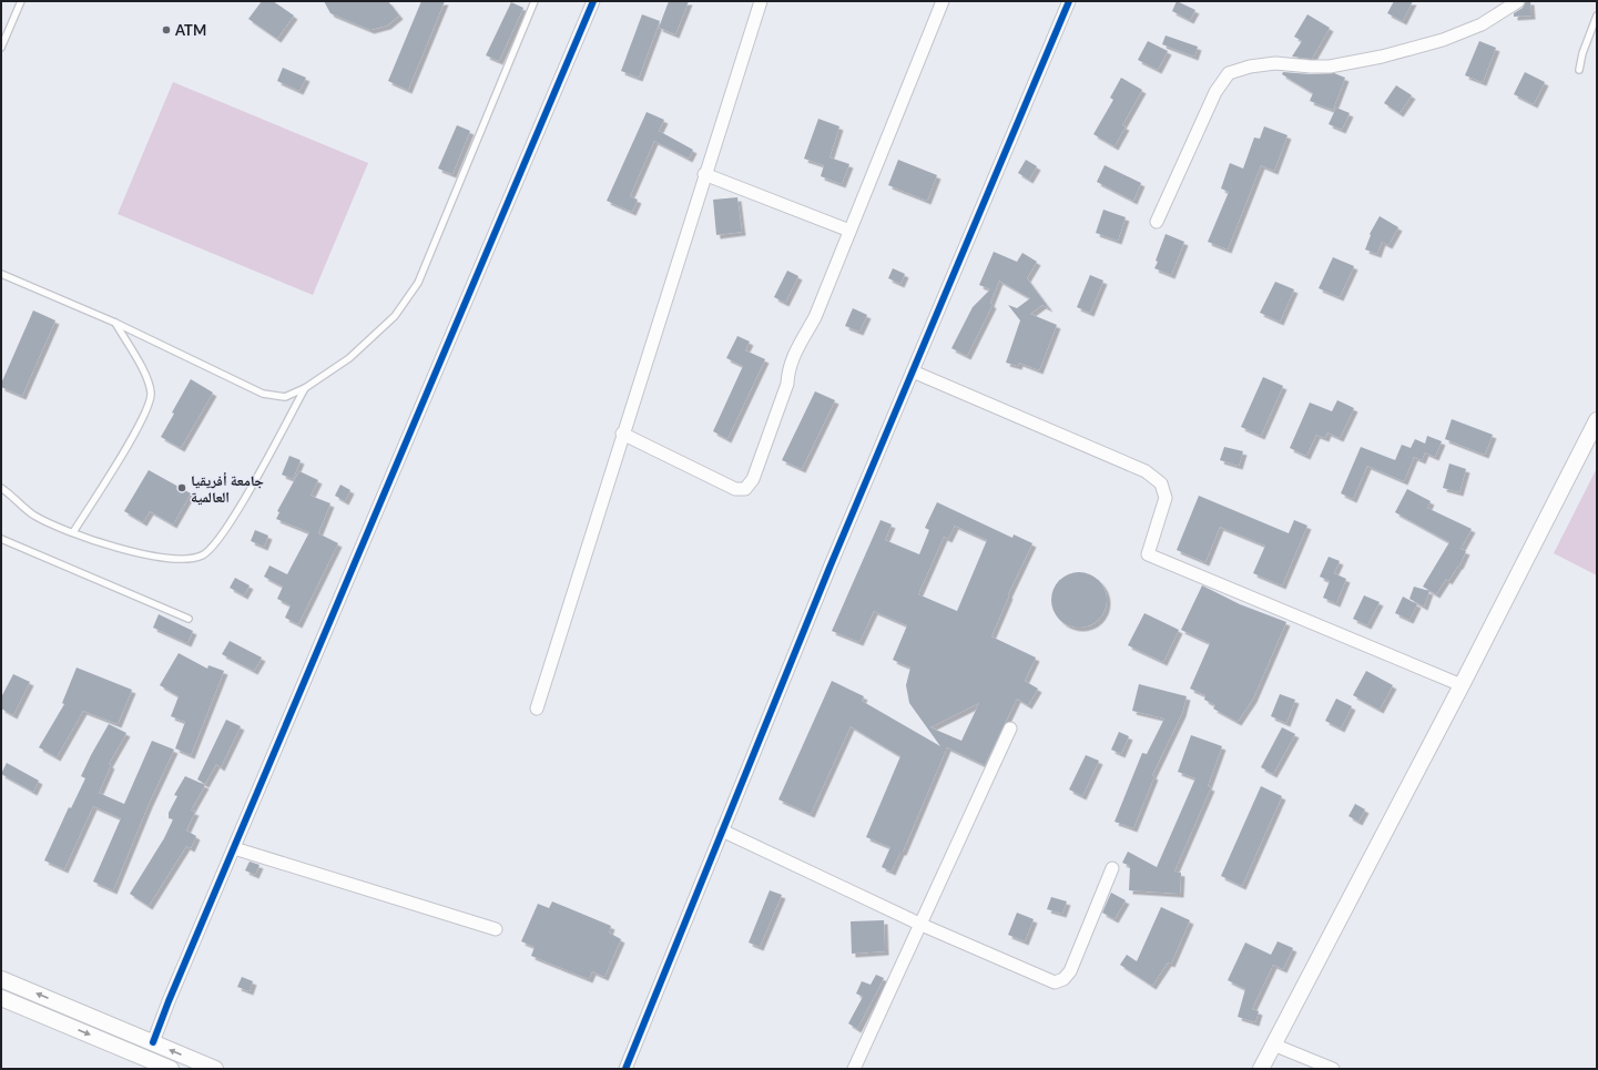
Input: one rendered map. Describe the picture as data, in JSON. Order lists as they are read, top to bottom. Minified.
{"places":["ATM","جامعة أفريقيا العالمية"]}
